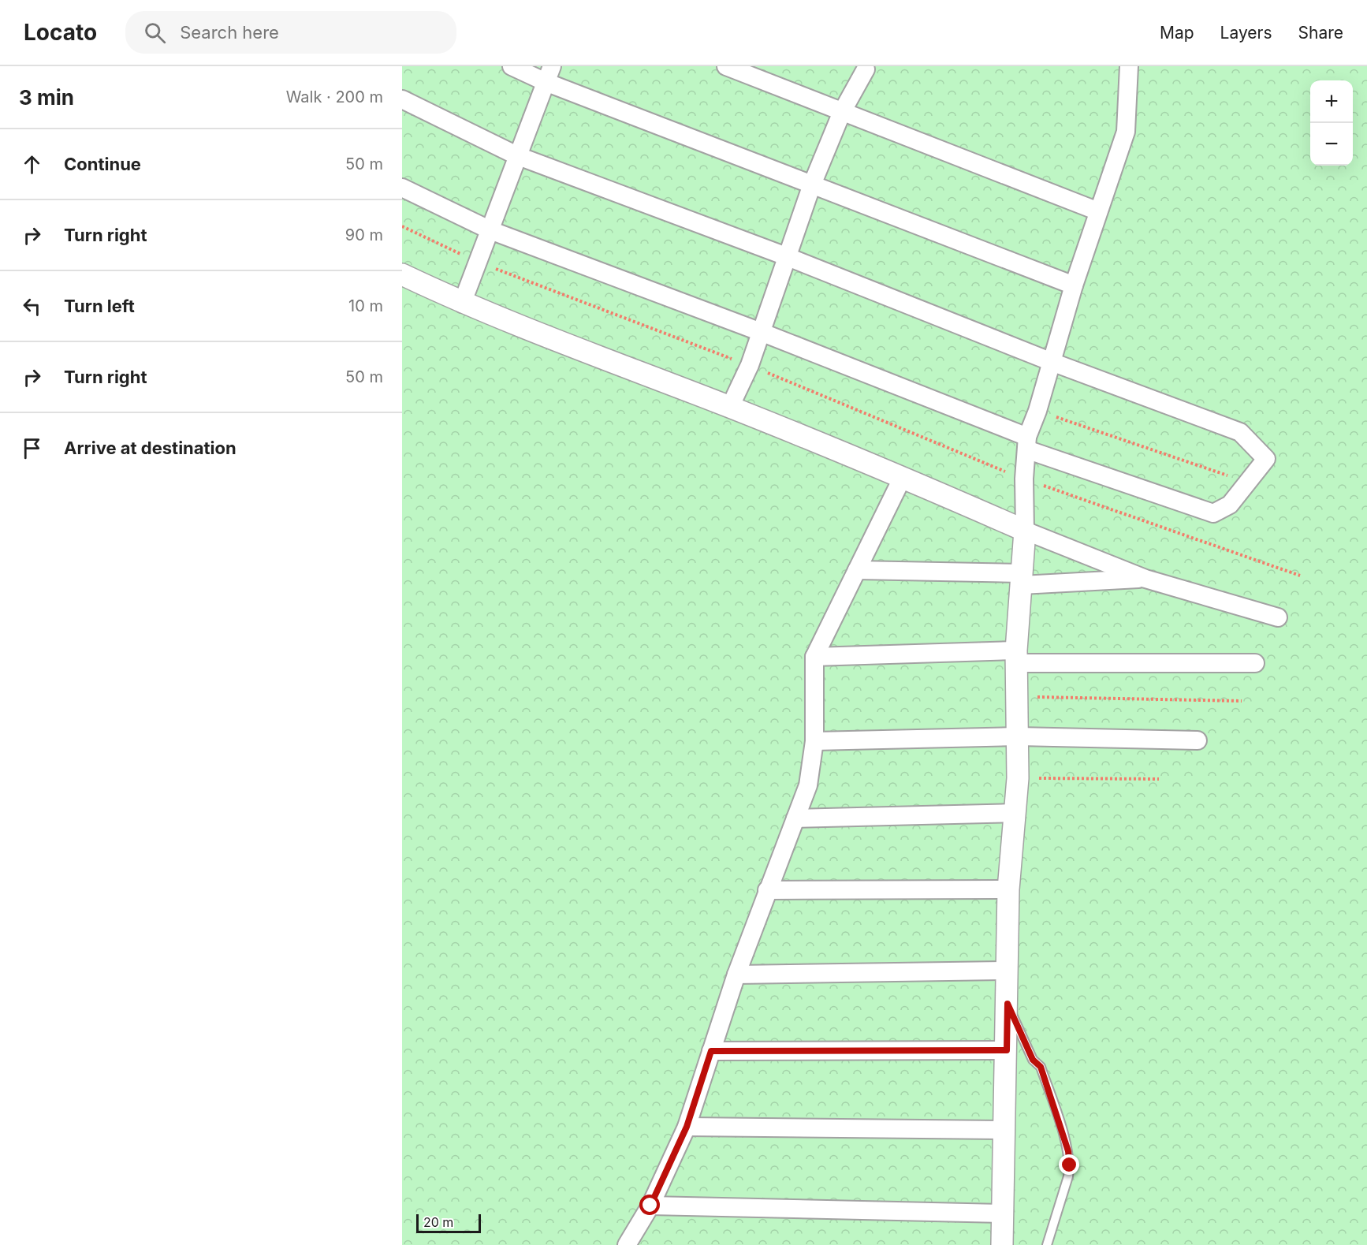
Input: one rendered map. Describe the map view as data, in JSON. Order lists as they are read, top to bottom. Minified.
{"scale_bar":"20 m","page":{"header":"Locato","search":"Search here","nav":["Map","Layers","Share"],"heading":["3 min","Walk · 200 m"],"map_buttons":["+","−"],"list":[["Continue","50 m"],["Turn right","90 m"],["Turn left","10 m"],["Turn right","50 m"],"Arrive at destination"],"scale":"20 m"}}
